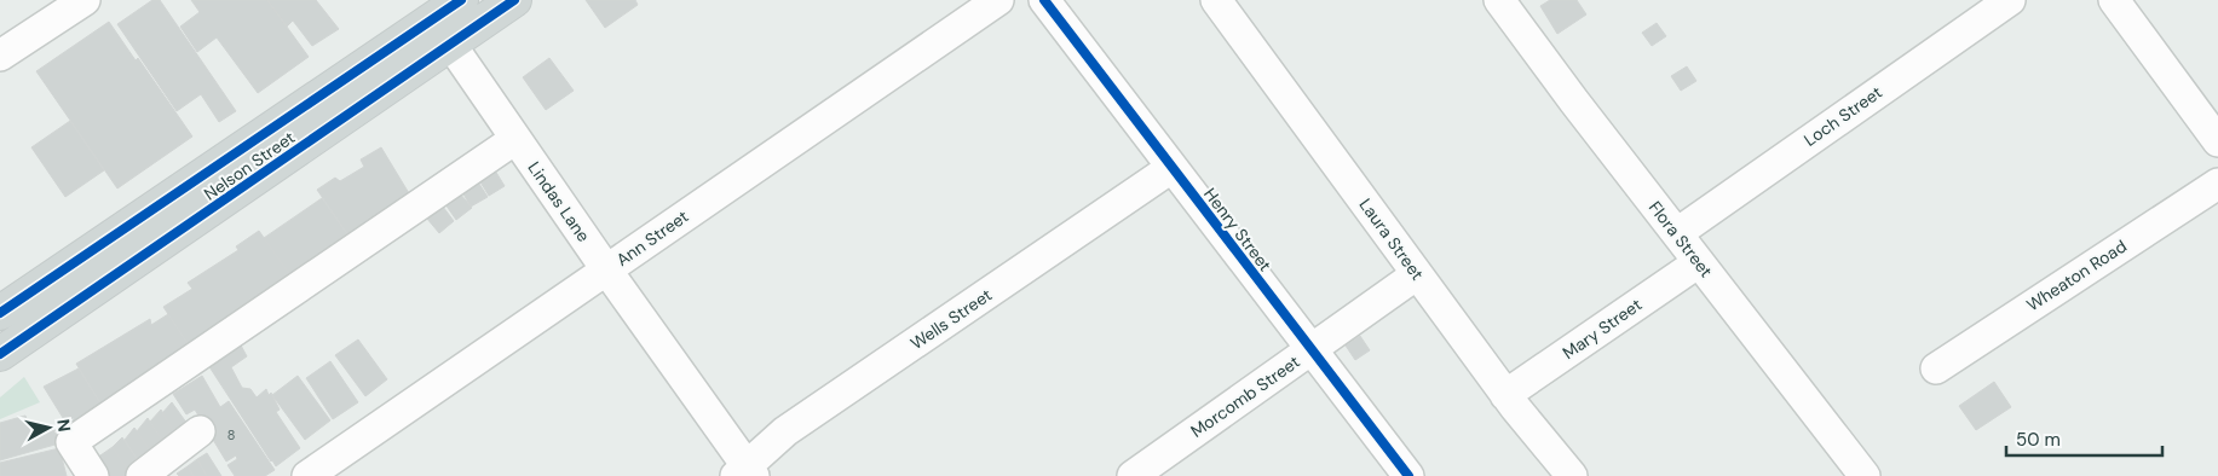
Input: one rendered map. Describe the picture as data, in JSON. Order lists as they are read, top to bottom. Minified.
{"streets":{"main road":["Nelson Street"],"street":["Loch Street","Lindas Lane","Henry Street","Ann Street","Laura Street","Flora Street","Wheaton Road","Wells Street","Mary Street","Morcomb Street"]},"crossings":[["Loch Street","Flora Street"],["Nelson Street","Lindas Lane"],["Lindas Lane","Ann Street"],["Lindas Lane","Wells Street"],["Henry Street","Wells Street"],["Henry Street","Morcomb Street"],["Laura Street","Mary Street"],["Laura Street","Morcomb Street"],["Flora Street","Mary Street"]],"house_numbers":["8"],"scale_bar":"50 m","north":"right"}
